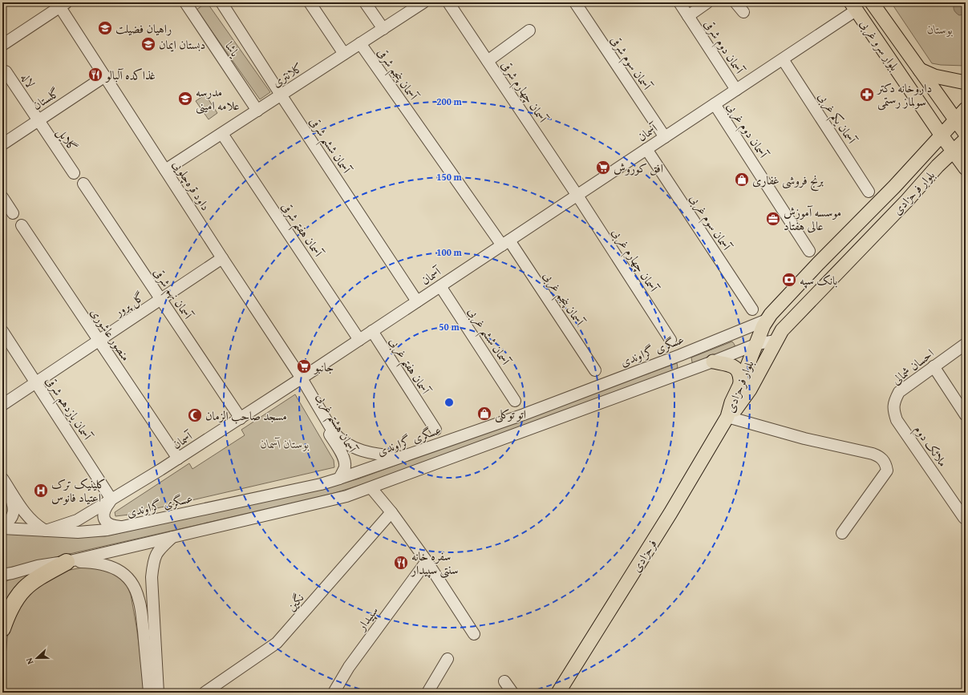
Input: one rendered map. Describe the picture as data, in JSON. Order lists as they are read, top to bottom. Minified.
{"streets":{"main road":["بلوار سرو غربی","بلوار فرحزادی","فرحزادی"],"street":["آسمان دوم شرقی","یاشا","آسمان سوم شرقی","آسمان پنجم شرقی","کلانتری","لاله","آسمان چهارم شرقی","گلستان","آسمان یکم غربی","آسمان دوم غربی","آسمان","گلایل","آسمان ششم شرقی","داود قره‌چلویی","آسمان سوم غربی","آسمان هفتم شرقی","آسمان چهارم غربی","آسمان نهم شرقی","آسمان پنجم غربی","گل پرور","منصور عاشوری","آسمان ششم غربی","عسگری گراوندی","آسمان هفتم غربی","احسان شمالی","آسمان یازدهم شرقی","آسمان هشتم غربی","ملائک دوم","نگین","سپیدار"]},"crossings":[["بلوار سرو غربی","آسمان"],["بلوار سرو غربی","بلوار فرحزادی"],["آسمان دوم شرقی","آسمان"],["یاشا","کلانتری"],["آسمان سوم شرقی","آسمان"],["آسمان پنجم شرقی","کلانتری"],["آسمان پنجم شرقی","آسمان"],["آسمان پنجم شرقی","آسمان پنجم غربی"],["کلانتری","آسمان ششم شرقی"],["کلانتری","داود قره‌چلویی"],["کلانتری","آسمان هفتم شرقی"],["لاله","گلستان"],["لاله","گلایل"],["آسمان چهارم شرقی","آسمان"],["آسمان چهارم شرقی","آسمان چهارم غربی"],["گلستان","گلایل"],["گلستان","داود قره‌چلویی"],["آسمان یکم غربی","آسمان"],["آسمان دوم غربی","آسمان"],["آسمان","آسمان ششم شرقی"],["آسمان","داود قره‌چلویی"],["آسمان","آسمان سوم غربی"],["آسمان","آسمان هفتم شرقی"],["آسمان","آسمان چهارم غربی"],["آسمان","آسمان نهم شرقی"],["آسمان","آسمان پنجم غربی"],["آسمان","منصور عاشوری"],["آسمان","آسمان ششم غربی"],["آسمان","عسگری گراوندی"],["آسمان","آسمان هفتم غربی"],["آسمان","آسمان یازدهم شرقی"],["آسمان","آسمان هشتم غربی"],["داود قره‌چلویی","گل پرور"],["داود قره‌چلویی","آسمان هشتم غربی"],["بلوار فرحزادی","عسگری گراوندی"],["بلوار فرحزادی","فرحزادی"],["آسمان نهم شرقی","گل پرور"],["گل پرور","منصور عاشوری"],["گل پرور","آسمان یازدهم شرقی"],["عسگری گراوندی","آسمان هشتم غربی"],["احسان شمالی","ملائک دوم"]],"parks":["بوستان","بوستان آسمان"],"places":{"school or university":["راهیان فضیلت","دبستان ایمان","مدرسه علامه امینی"],"restaurant":["غذاکده آلبالو","سفره خانه سنتی سپیدار"],"pharmacy":["داروخانه دکتر سولماز رستمی"],"supermarket":["افق کوروش","جانبو"],"shop":["برنج فروشی غفاری","اتو توکلی"],"office":["موسسه آموزش عالی هفتاد"],"bank":["بانک سپه"],"mosque":["مسجد صاحب الزمان"],"hospital":["کلینیک ترک اعتیاد فانوس"]},"north":"left","rings":["200 m","150 m","100 m","50 m"]}
